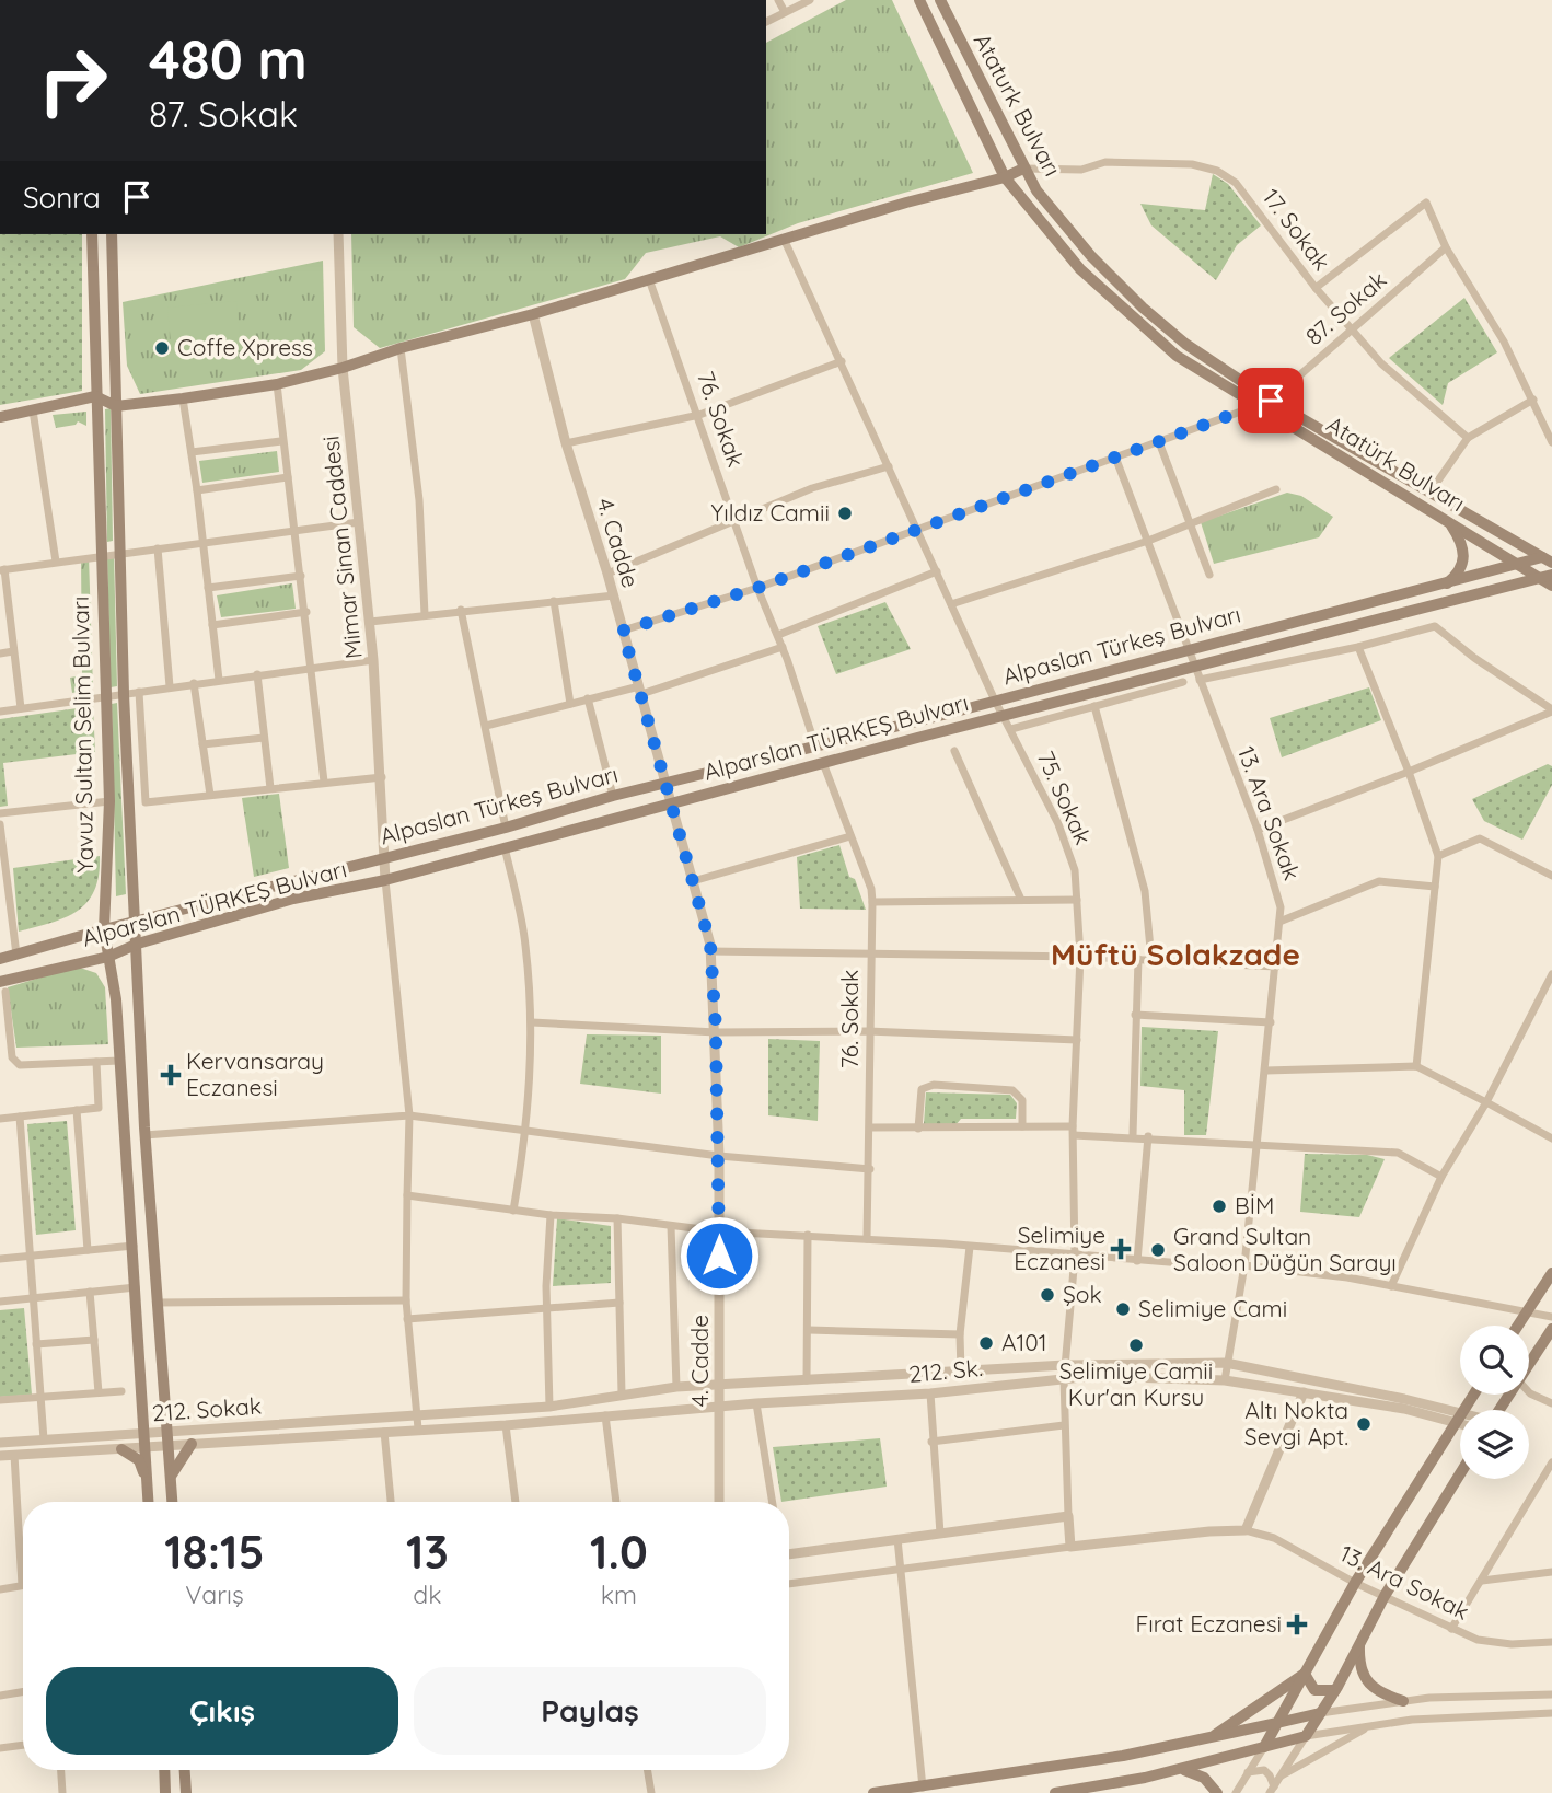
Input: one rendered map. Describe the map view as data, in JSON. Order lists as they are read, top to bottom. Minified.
{"streets":{"main road":["Ataturk Bulvarı","Atatürk Bulvarı","Alpaslan Türkeş Bulvarı","Yavuz Sultan Selim Bulvarı","Alparslan TÜRKEŞ Bulvarı"],"street":["17. Sokak","87. Sokak","76. Sokak","4. Cadde","Mimar Sinan Caddesi","75. Sokak","13. Ara Sokak","212. Sk.","212. Sokak"]},"crossings":[["Ataturk Bulvarı","17. Sokak"],["Ataturk Bulvarı","87. Sokak"],["Ataturk Bulvarı","Alpaslan Türkeş Bulvarı"],["17. Sokak","87. Sokak"],["87. Sokak","76. Sokak"],["87. Sokak","Atatürk Bulvarı"],["87. Sokak","4. Cadde"],["87. Sokak","75. Sokak"],["87. Sokak","13. Ara Sokak"],["76. Sokak","Alpaslan Türkeş Bulvarı"],["76. Sokak","Alparslan TÜRKEŞ Bulvarı"],["Atatürk Bulvarı","Alpaslan Türkeş Bulvarı"],["Atatürk Bulvarı","Alparslan TÜRKEŞ Bulvarı"],["4. Cadde","Alpaslan Türkeş Bulvarı"],["4. Cadde","Alparslan TÜRKEŞ Bulvarı"],["4. Cadde","212. Sk."],["4. Cadde","212. Sokak"],["Mimar Sinan Caddesi","Alpaslan Türkeş Bulvarı"],["Mimar Sinan Caddesi","Alparslan TÜRKEŞ Bulvarı"],["Alpaslan Türkeş Bulvarı","Yavuz Sultan Selim Bulvarı"],["Alpaslan Türkeş Bulvarı","75. Sokak"],["Alpaslan Türkeş Bulvarı","13. Ara Sokak"],["Yavuz Sultan Selim Bulvarı","Alparslan TÜRKEŞ Bulvarı"],["Yavuz Sultan Selim Bulvarı","212. Sk."],["Yavuz Sultan Selim Bulvarı","212. Sokak"],["Alparslan TÜRKEŞ Bulvarı","75. Sokak"],["Alparslan TÜRKEŞ Bulvarı","13. Ara Sokak"],["75. Sokak","212. Sk."],["75. Sokak","212. Sokak"],["13. Ara Sokak","212. Sk."],["13. Ara Sokak","212. Sokak"],["212. Sk.","212. Sokak"]],"districts":["Müftü Solakzade"],"places":{"other":["Coffe Xpress","Yıldız Camii","BİM","Grand Sultan Saloon Düğün Sarayı","Şok","Selimiye Cami","A101","Selimiye Camii Kur'an Kursu","Altı Nokta Sevgi Apt."],"health":["Kervansaray Eczanesi","Selimiye Eczanesi","Fırat Eczanesi"]},"page":{"turn":["480 m","87. Sokak"],"then":"Sonra","eta":["18:15","Varış","13","dk","1.0","km"],"buttons":["Çıkış","Paylaş"]}}
